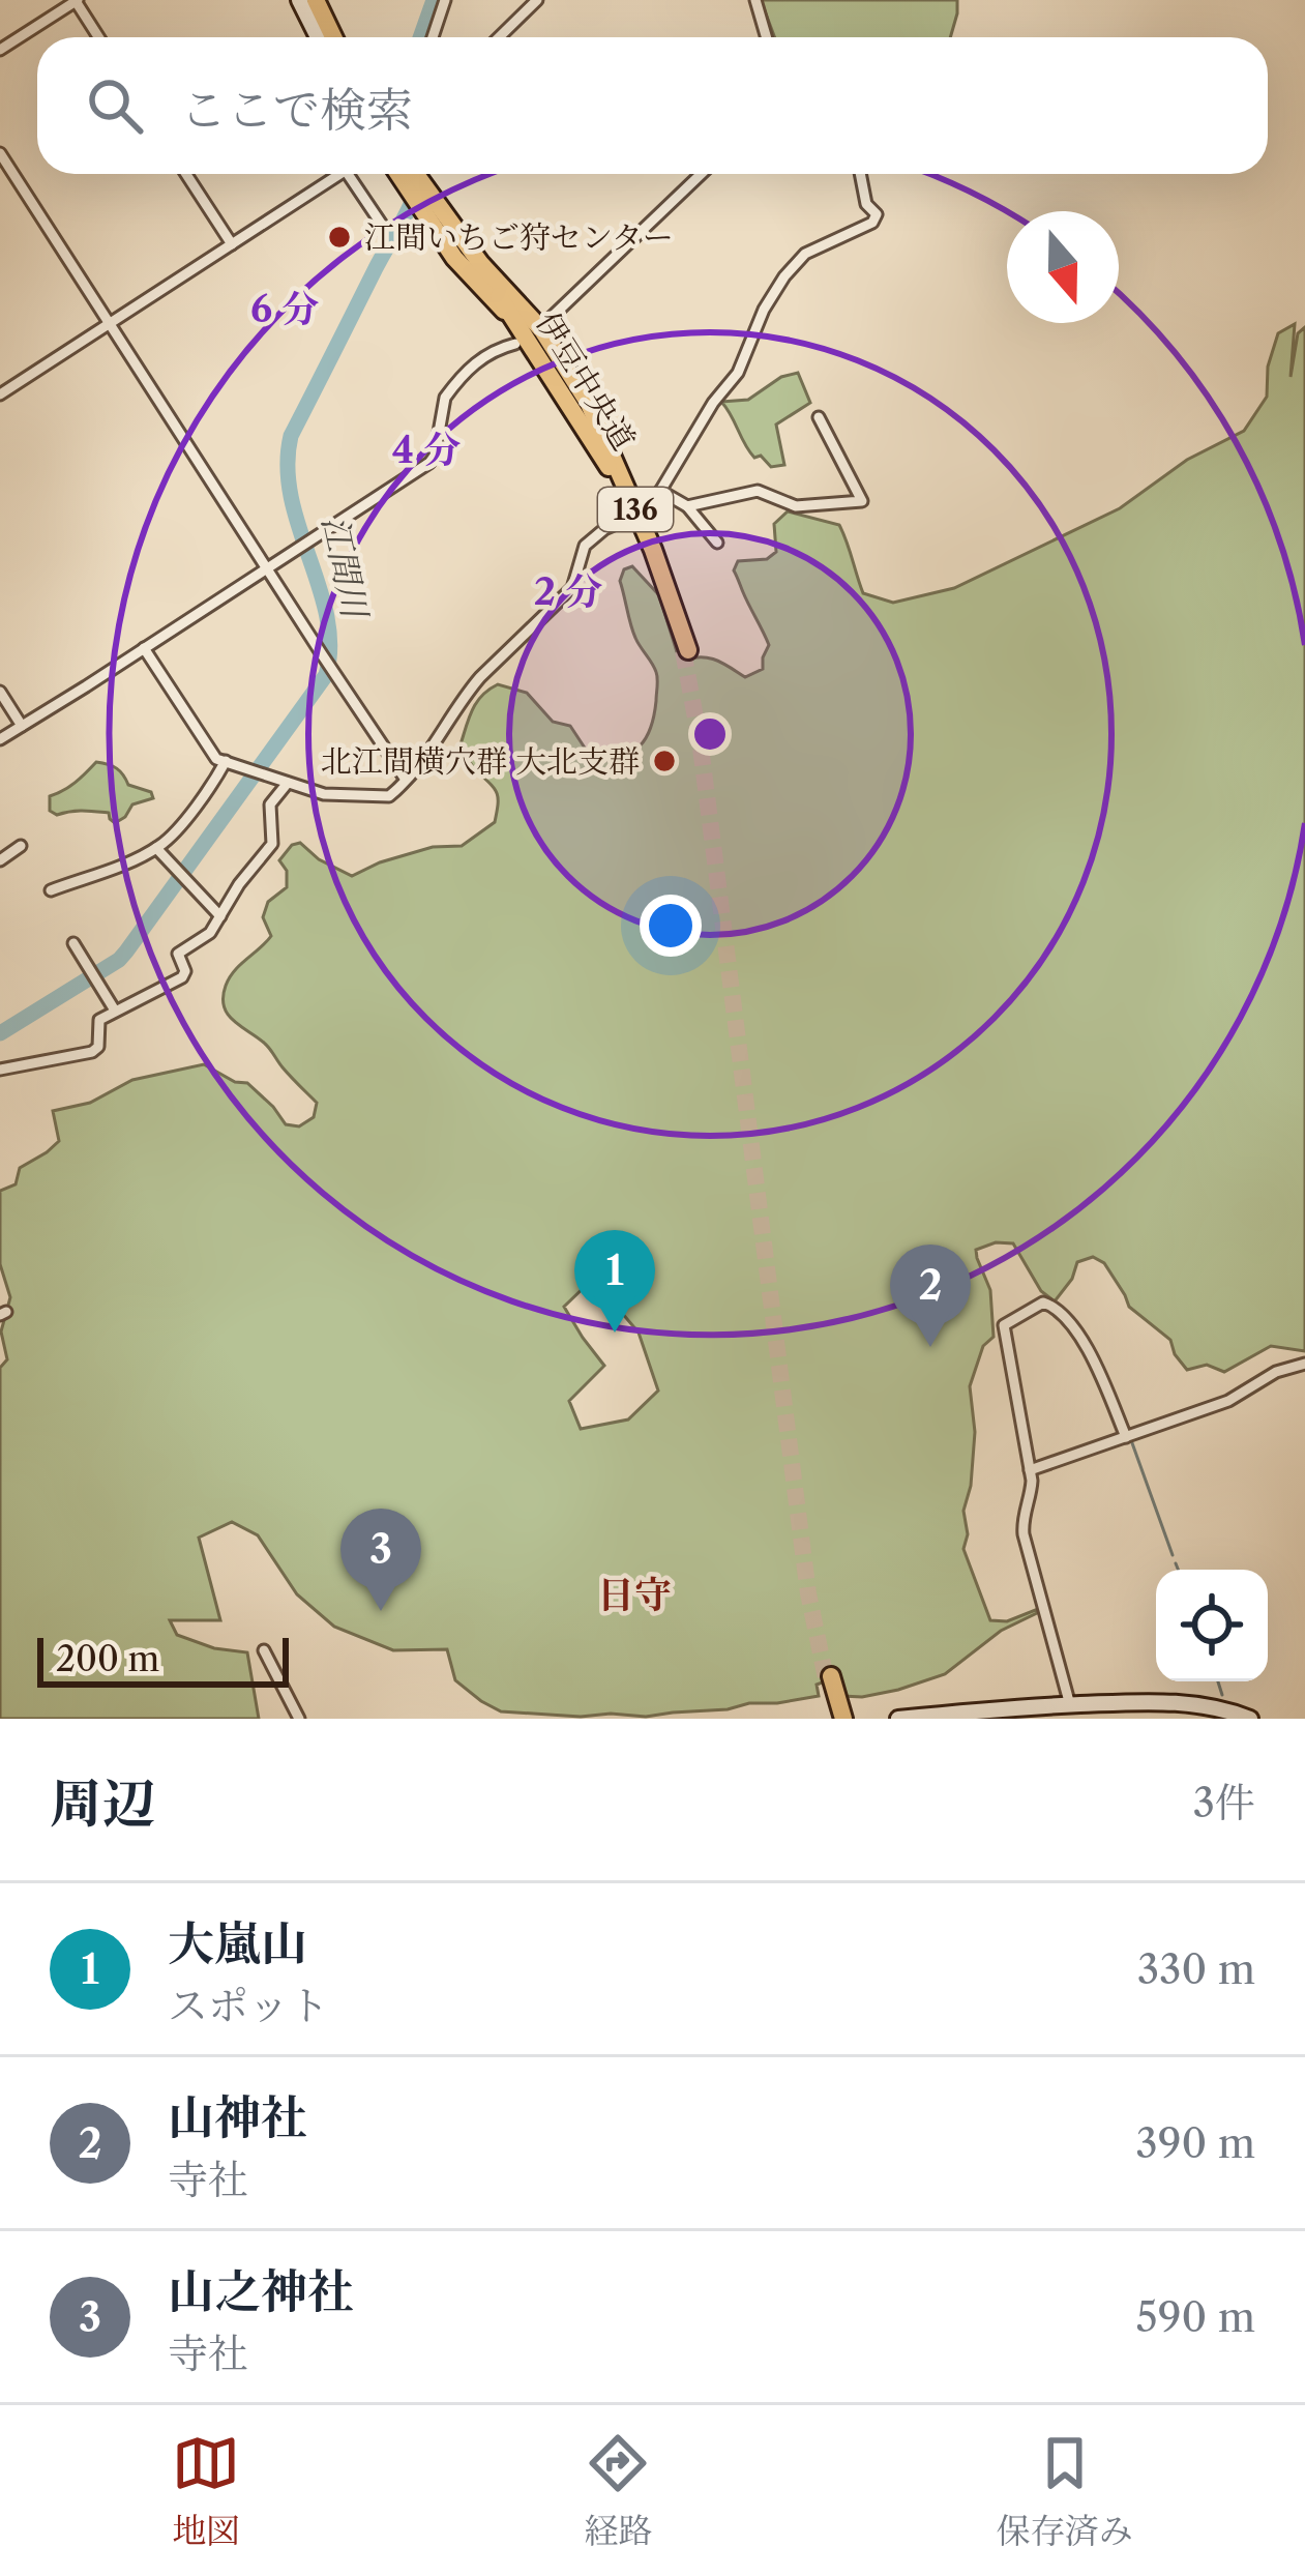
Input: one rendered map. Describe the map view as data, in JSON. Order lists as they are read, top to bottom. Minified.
{"streets":{"highway":["伊豆中央道","136"]},"crossings":[["伊豆中央道","136"]],"districts":["日守"],"water":["江間川"],"places":["江間いちご狩センター","北江間横穴群 大北支群"],"scale_bar":"200 m","north":"bottom","page":{"search":"ここで検索","pins":["1","2","3"],"scale":"200 m","heading":["周辺","3件"],"list":[{"mark":"1","name":"大嵐山","note":"スポット","value":"330 m"},{"mark":"2","name":"山神社","note":"寺社","value":"390 m"},{"mark":"3","name":"山之神社","note":"寺社","value":"590 m"}],"nav":["地図","経路","保存済み"]},"rings":["6 分","4 分","2 分"]}
